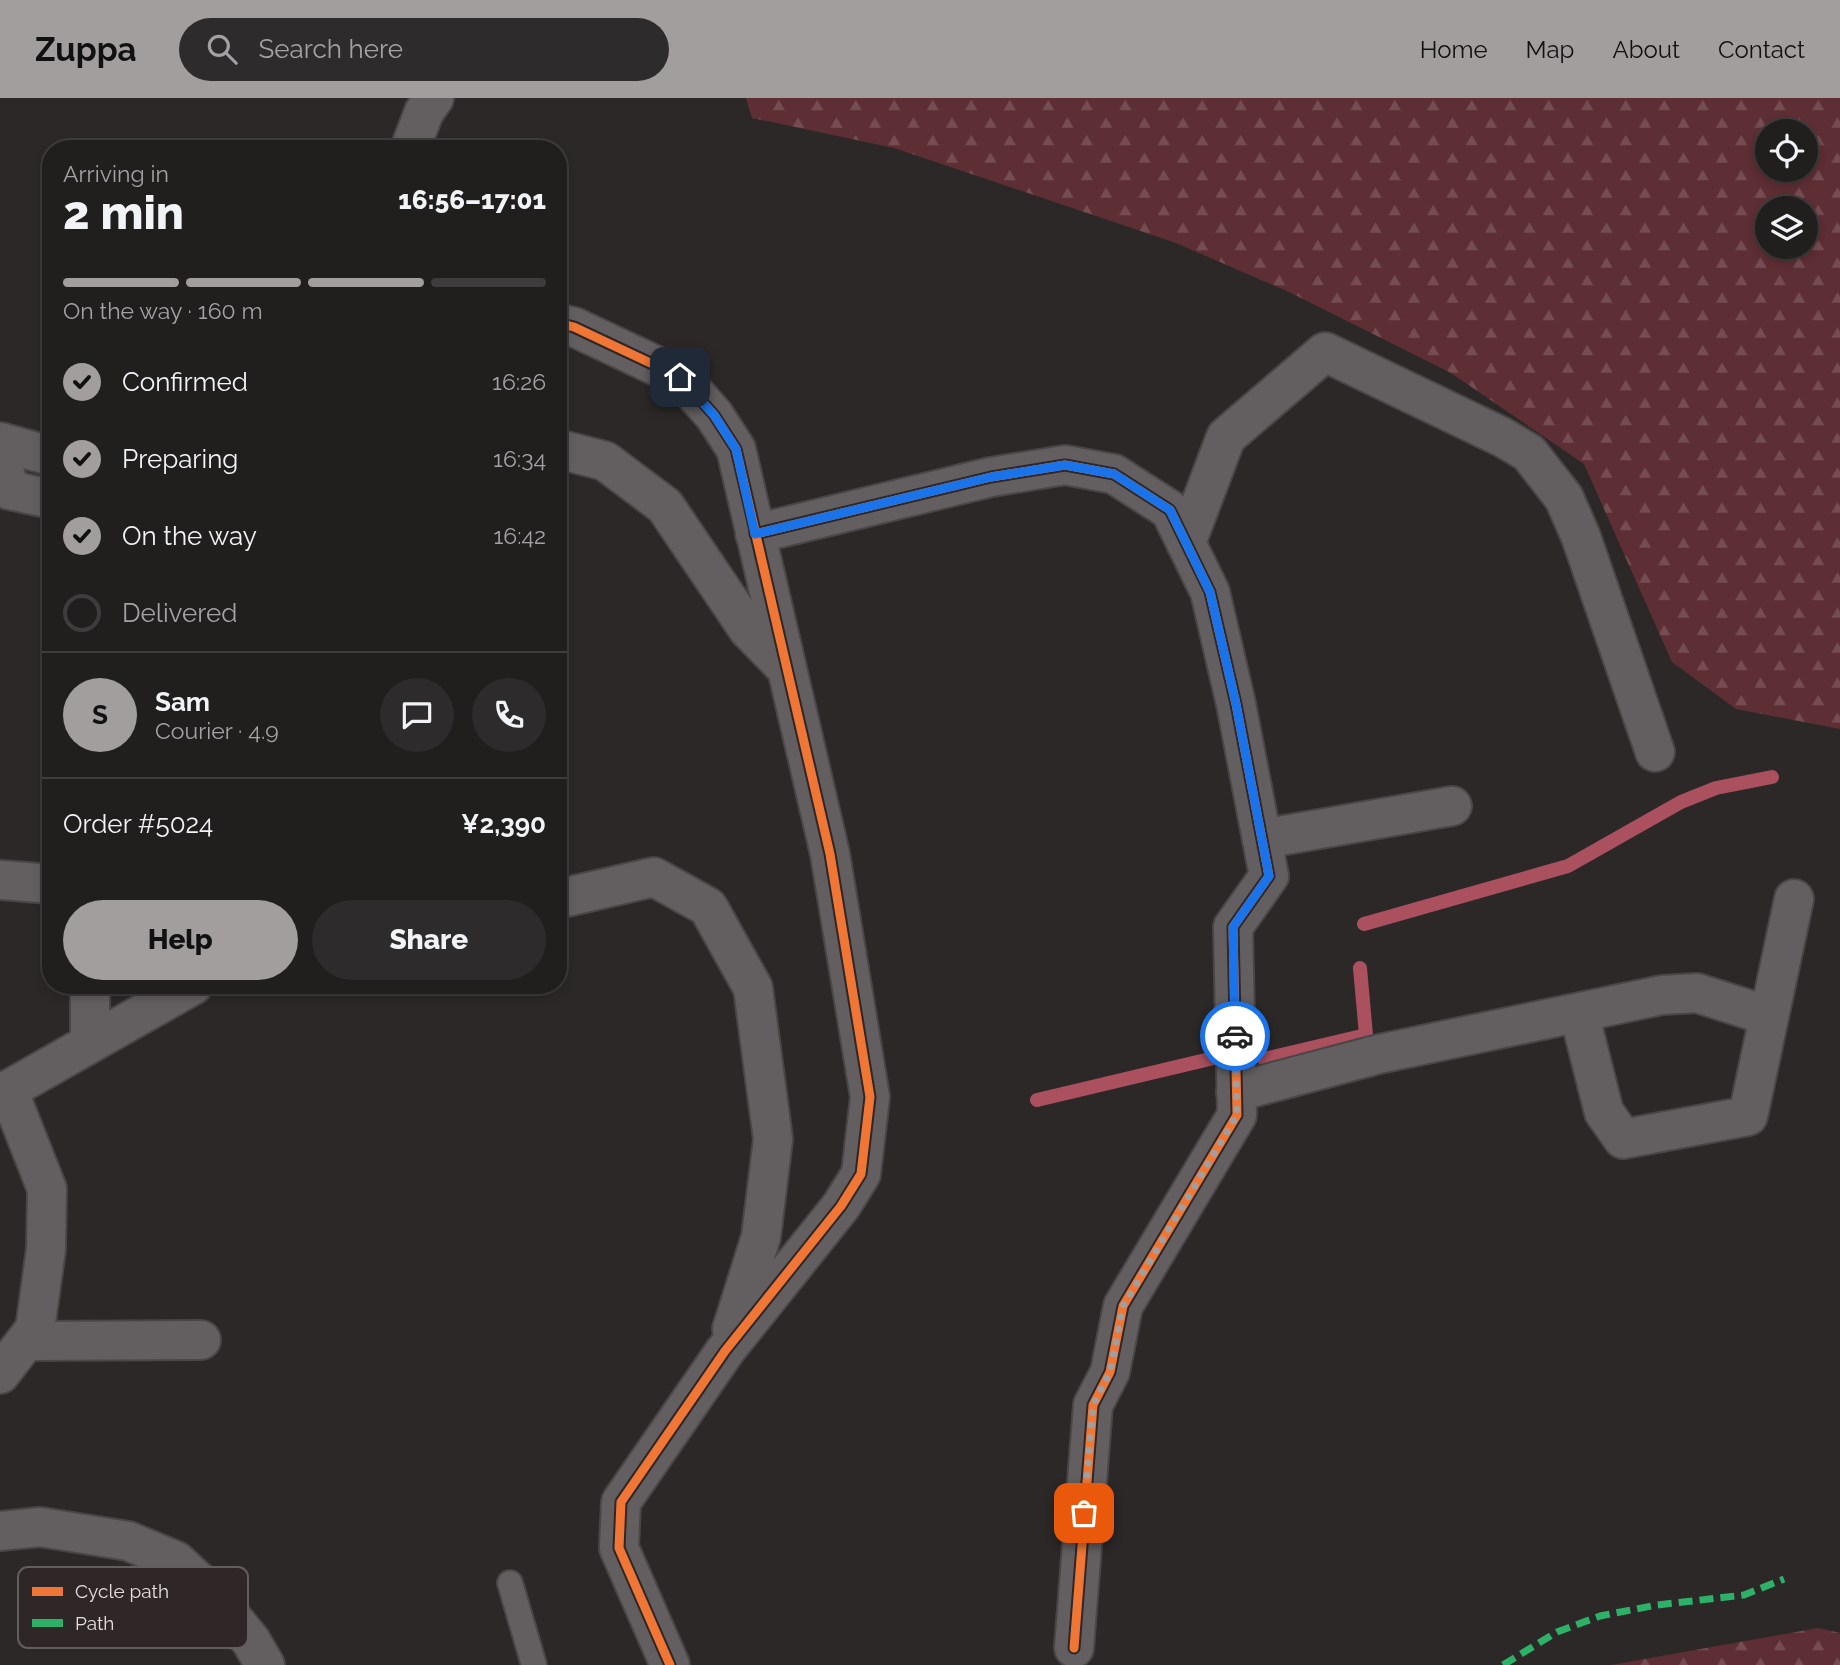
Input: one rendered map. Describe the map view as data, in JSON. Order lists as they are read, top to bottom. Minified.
{"legend":["Cycle path","Path"],"page":{"header":"Zuppa","search":"Search here","nav":["Home","Map","About","Contact"],"heading":["2 min","Arriving in","16:56–17:01"],"panel":["Sam","Courier · 4.9","Order #5024","¥2,390"],"bar":"On the way · 160 m","list":[["Confirmed","16:26"],["Preparing","16:34"],["On the way","16:42"],"Delivered"],"round":"S","buttons":["Help","Share"]}}
